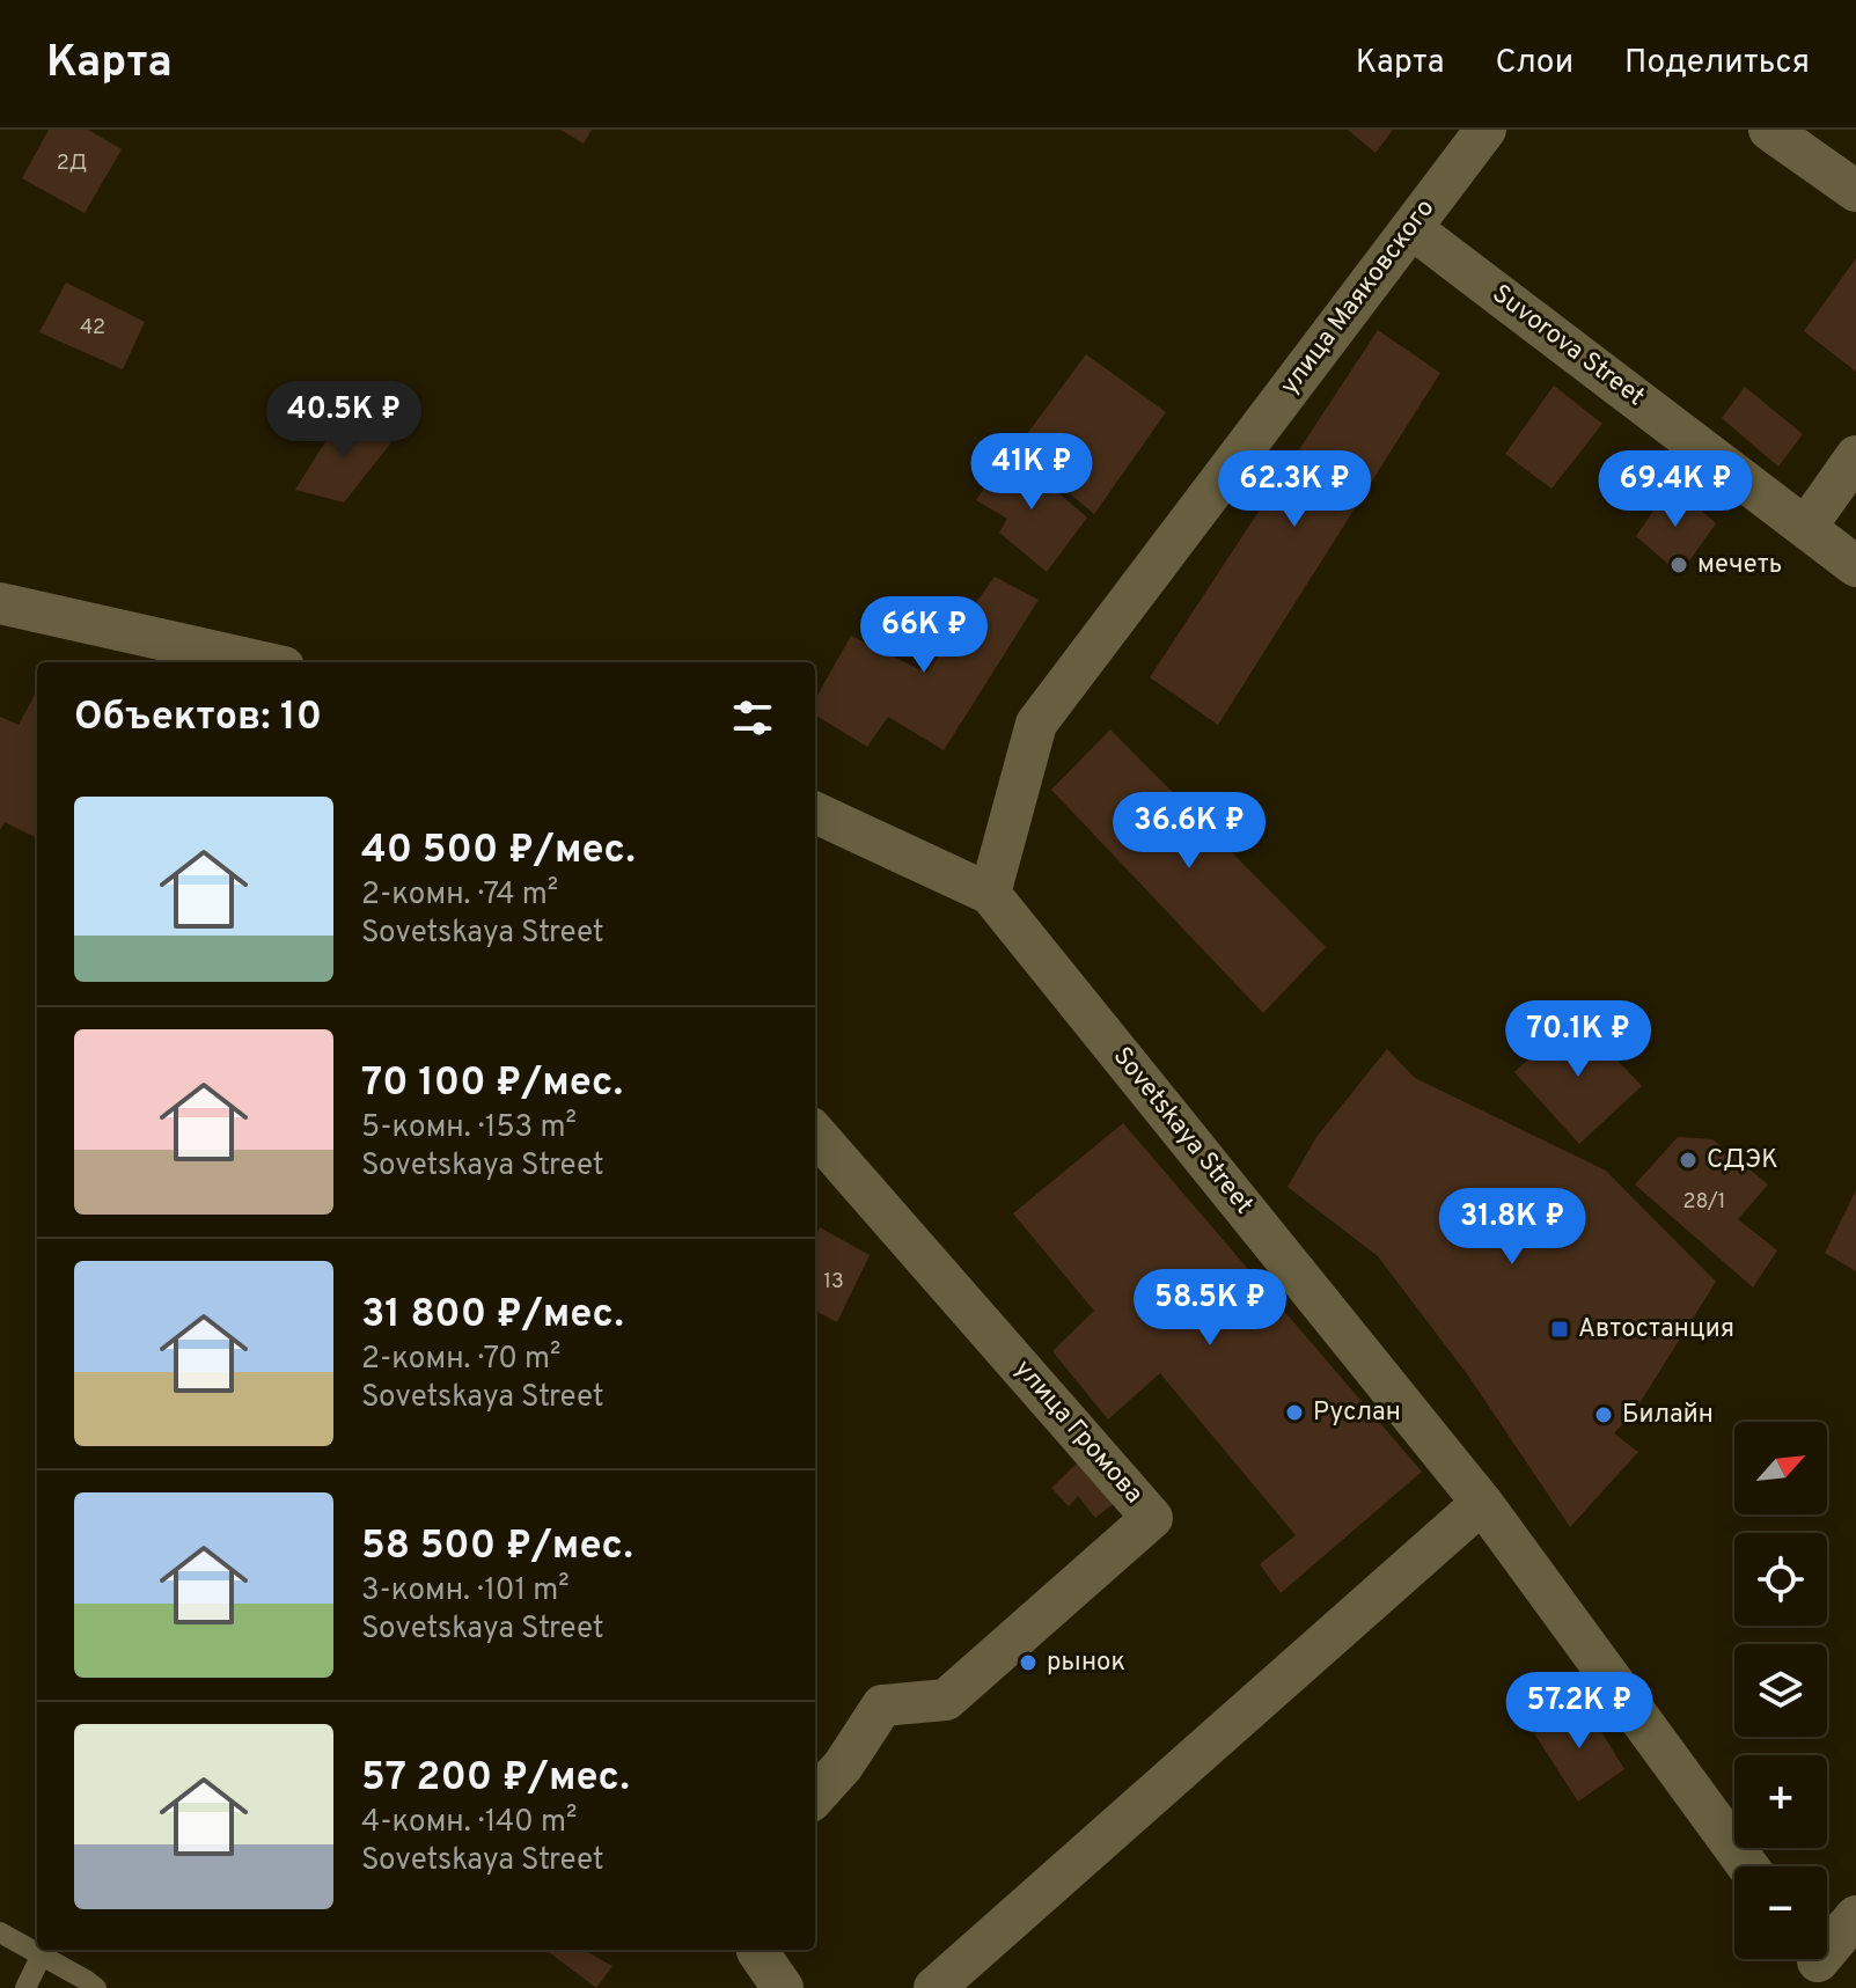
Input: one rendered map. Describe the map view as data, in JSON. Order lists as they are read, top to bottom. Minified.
{"streets":{"street":["улица Маяковского","Suvorova Street","Sovetskaya Street","улица Громова"]},"crossings":[["улица Маяковского","Suvorova Street"],["улица Маяковского","Sovetskaya Street"]],"places":{"other":["мечеть","СДЭК","Руслан","Билайн","рынок"],"transit":["Автостанция"]},"house_numbers":["2Д","42","28/1","13"],"north":"top right","page":{"header":"Карта","nav":["Карта","Слои","Поделиться"],"price":["40.5K ₽","41K ₽","62.3K ₽","69.4K ₽","66K ₽","36.6K ₽","70.1K ₽","31.8K ₽","58.5K ₽","57.2K ₽"],"heading":"Объектов: 10","list":[{"name":"40 500 ₽/мес.","note":"2-комн. · 74 m² · Sovetskaya Street"},{"name":"70 100 ₽/мес.","note":"5-комн. · 153 m² · Sovetskaya Street"},{"name":"31 800 ₽/мес.","note":"2-комн. · 70 m² · Sovetskaya Street"},{"name":"58 500 ₽/мес.","note":"3-комн. · 101 m² · Sovetskaya Street"},{"name":"57 200 ₽/мес.","note":"4-комн. · 140 m² · Sovetskaya Street"}],"map_buttons":["+","−"]}}
